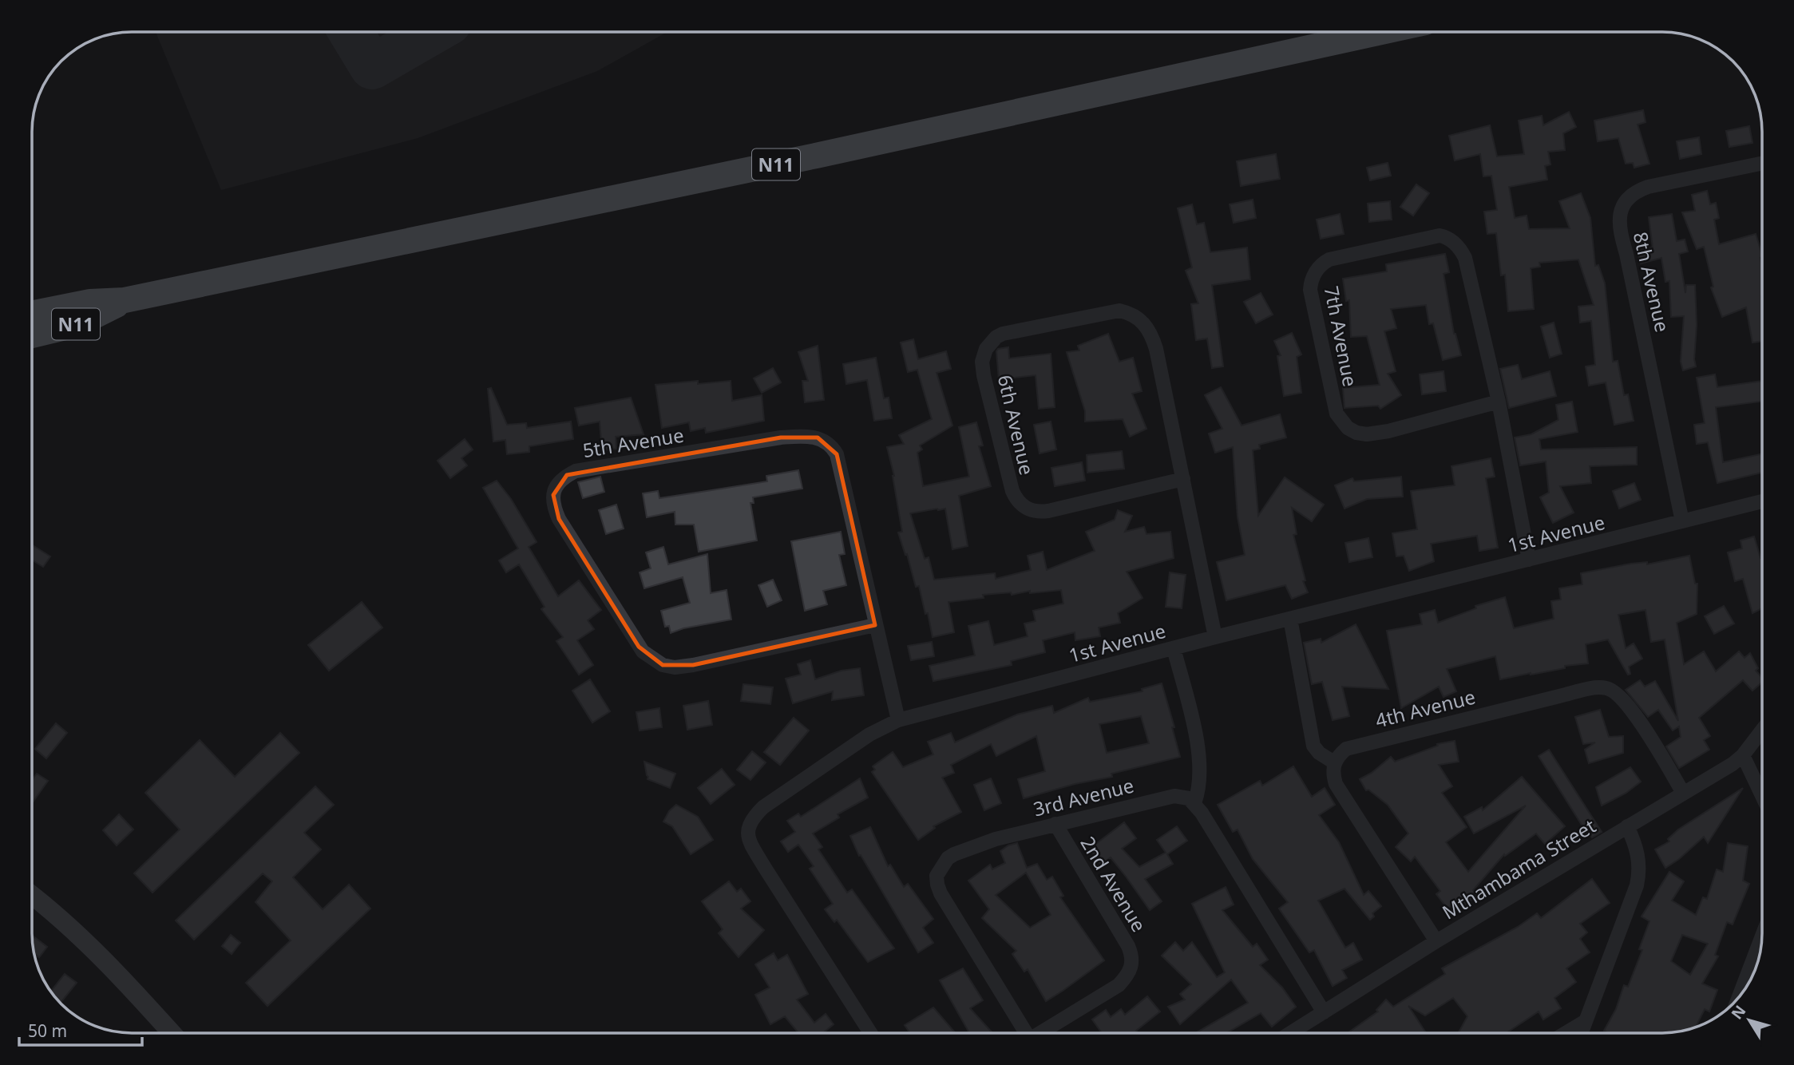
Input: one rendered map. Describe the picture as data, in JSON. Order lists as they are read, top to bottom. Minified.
{"streets":{"highway":["N11"],"street":["8th Avenue","7th Avenue","6th Avenue","5th Avenue","1st Avenue","4th Avenue","3rd Avenue","Mthambama Street","2nd Avenue"]},"crossings":[["8th Avenue","1st Avenue"],["7th Avenue","1st Avenue"],["6th Avenue","1st Avenue"],["5th Avenue","1st Avenue"],["4th Avenue","Mthambama Street"],["3rd Avenue","2nd Avenue"]],"scale_bar":"50 m","north":"top left"}
